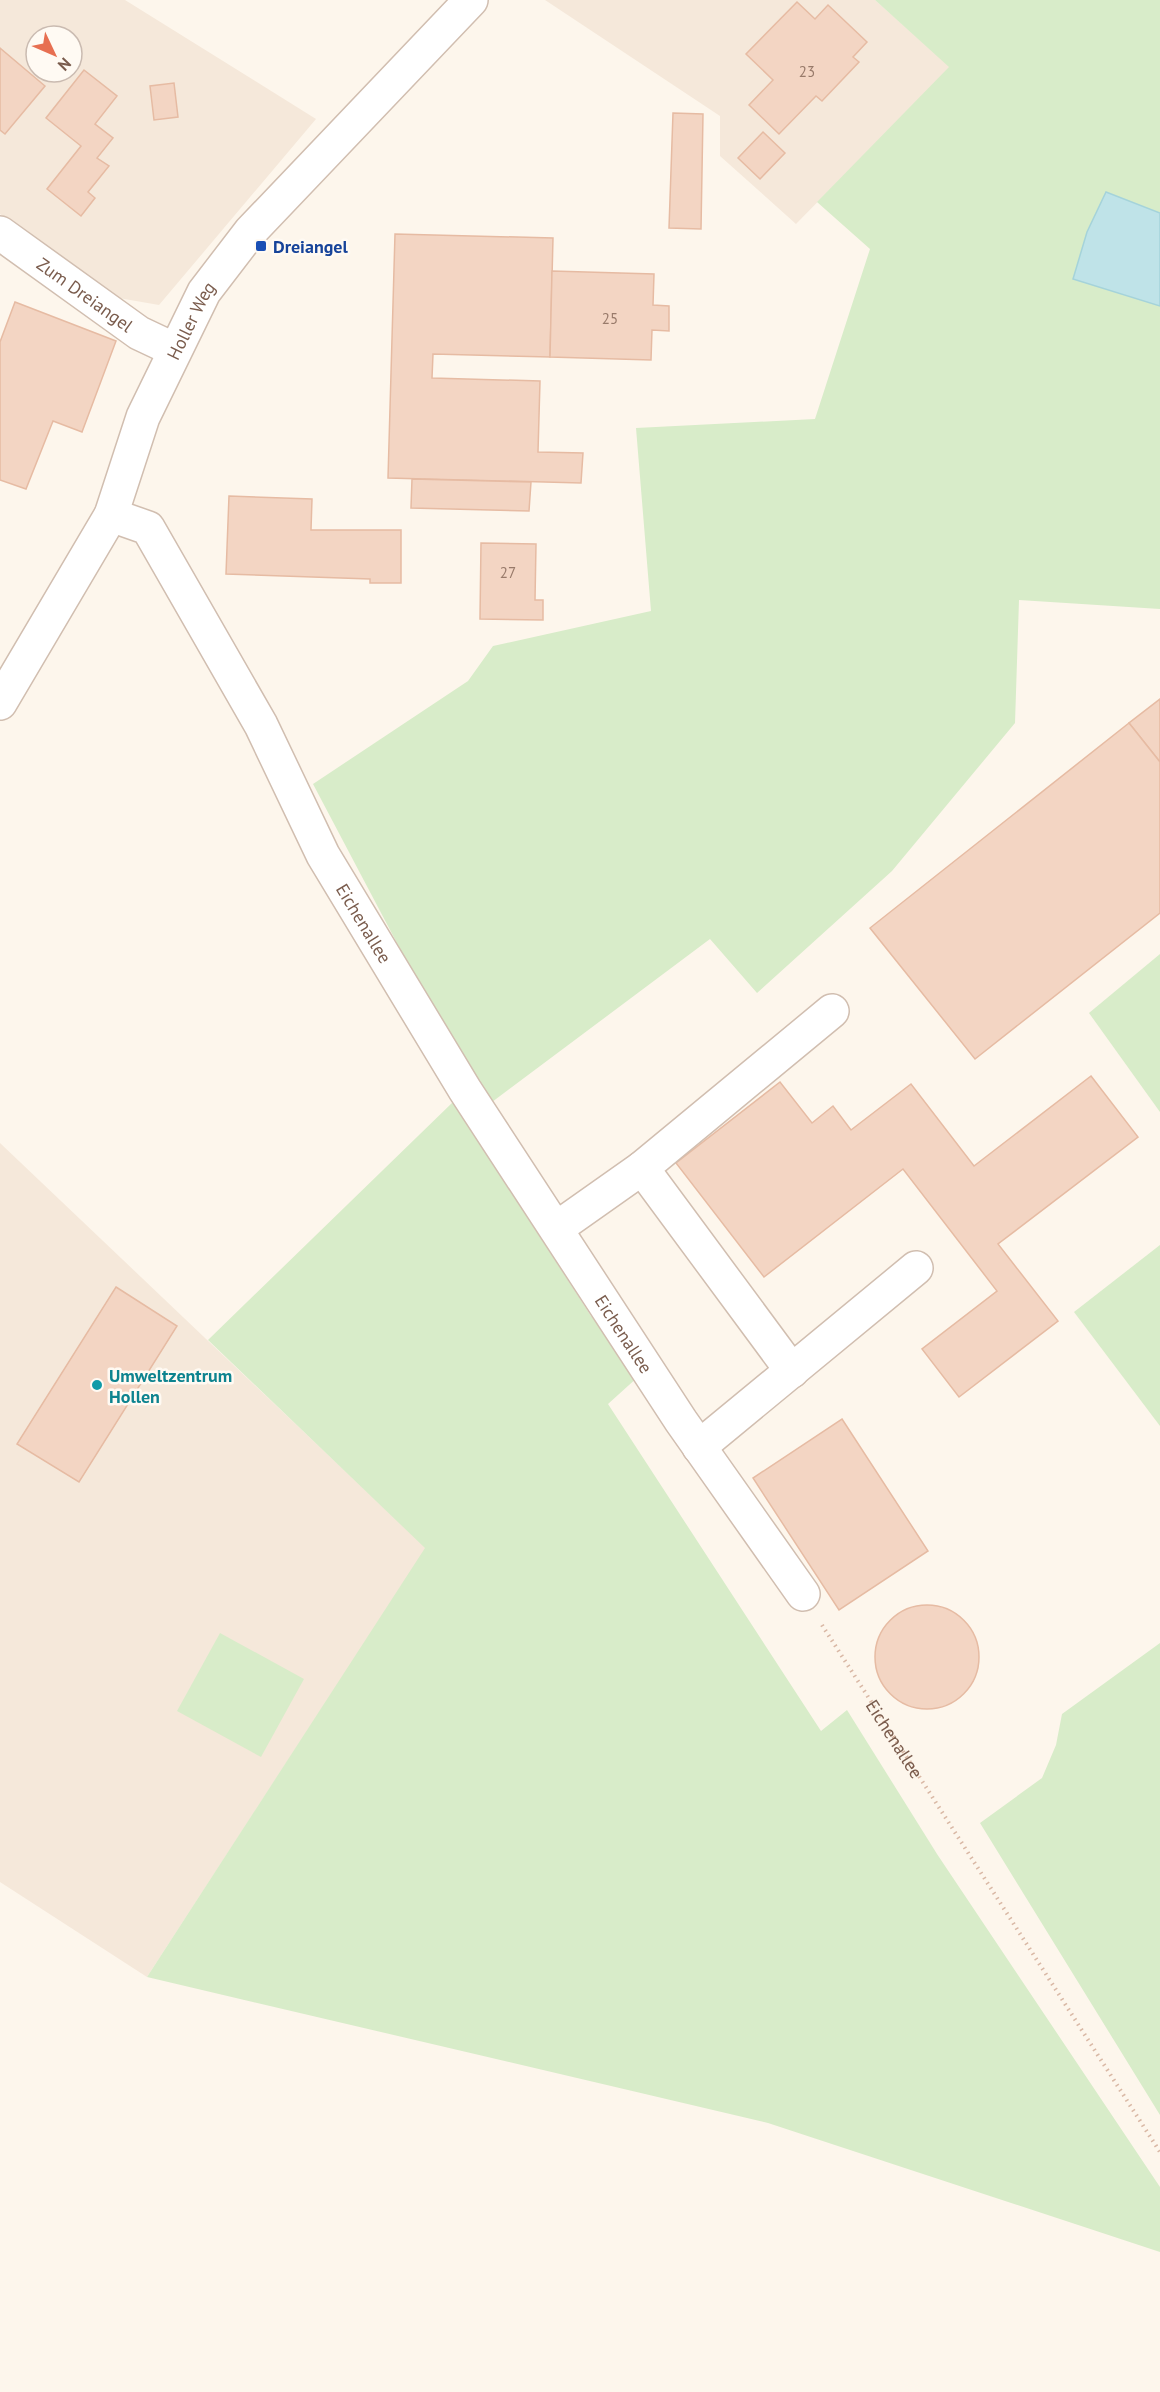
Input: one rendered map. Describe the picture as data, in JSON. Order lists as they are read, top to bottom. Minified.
{"streets":{"street":["Zum Dreiangel","Holler Weg","Eichenallee"]},"crossings":[["Zum Dreiangel","Holler Weg"],["Holler Weg","Eichenallee"]],"places":{"transit":["Dreiangel"],"other":["Umweltzentrum Hollen"]},"house_numbers":["23","25","27"],"north":"bottom right"}
